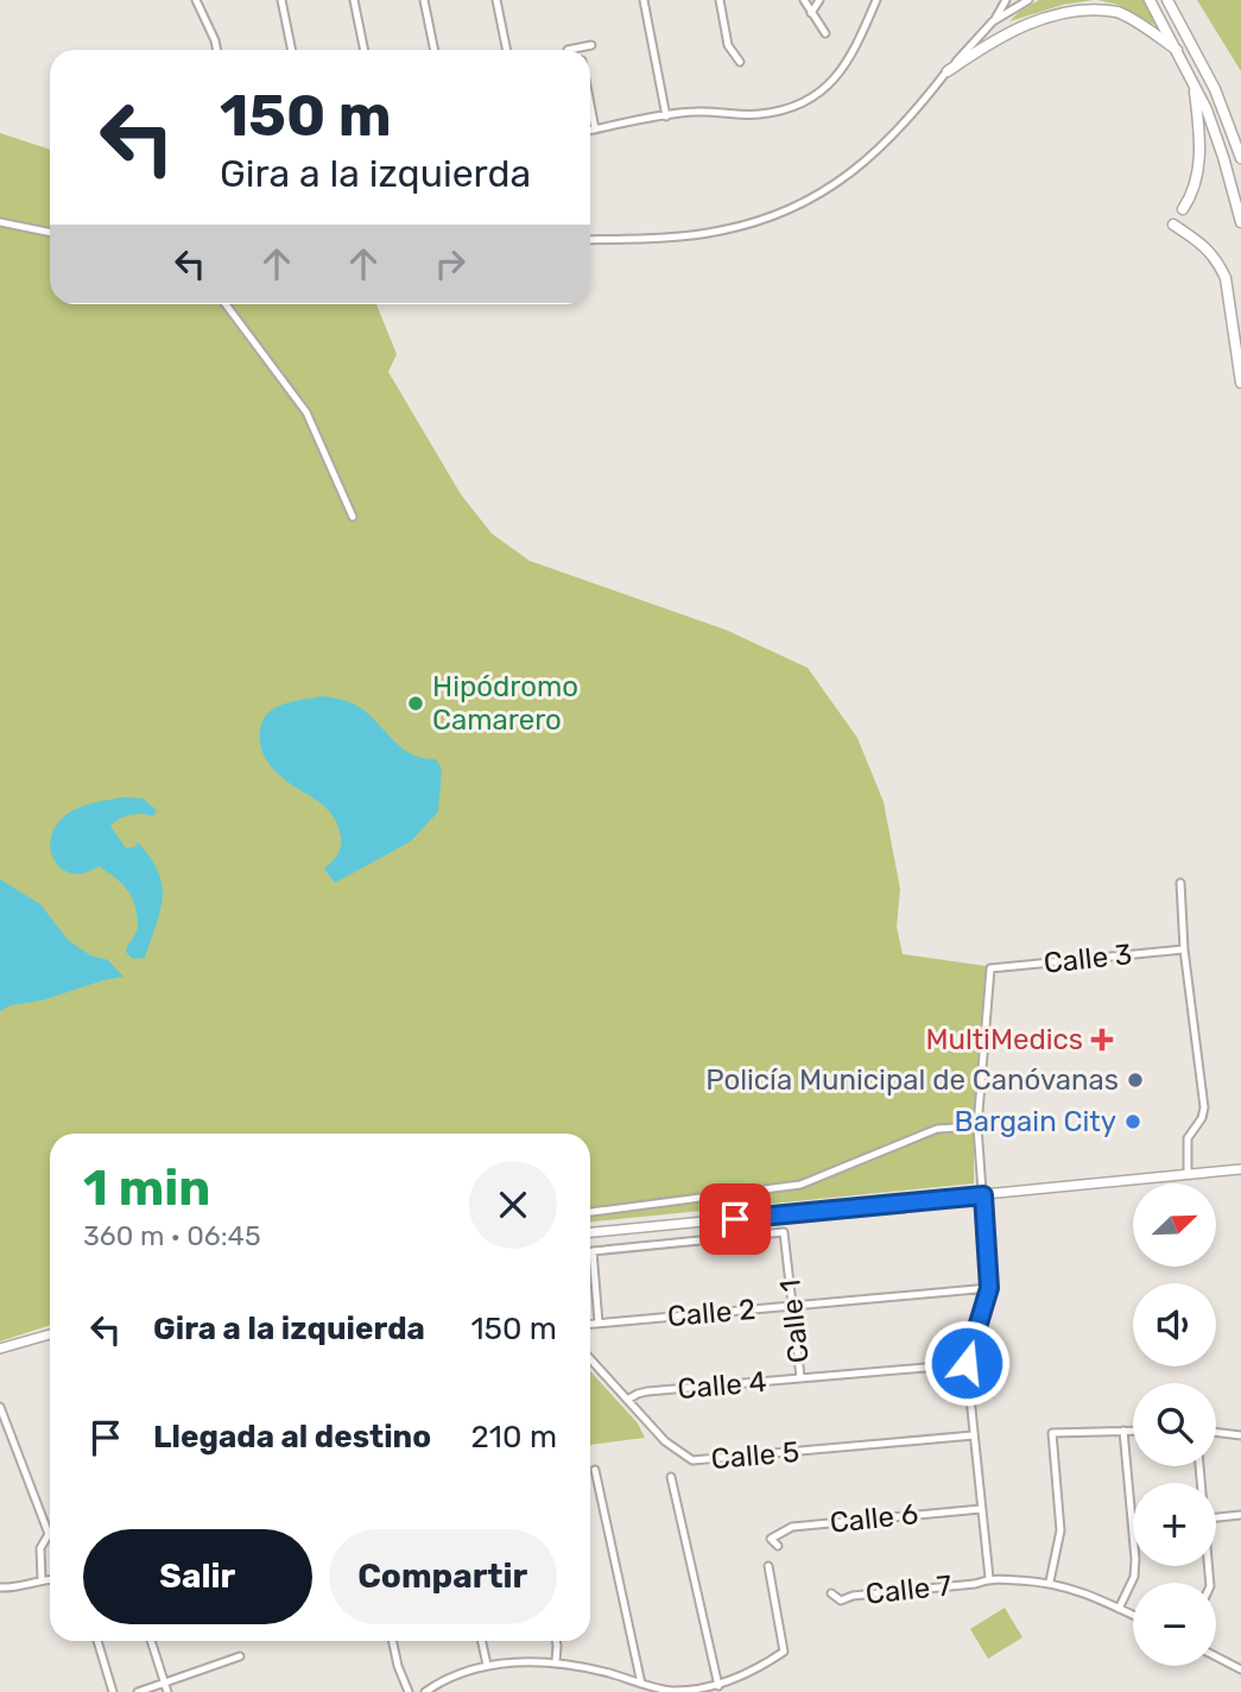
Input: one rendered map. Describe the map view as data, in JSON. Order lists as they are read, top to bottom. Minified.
{"streets":{"street":["Calle 3","Calle 2","Calle 1","Calle 4","Calle 5","Calle 6","Calle 7"]},"crossings":[["Calle 2","Calle 1"],["Calle 1","Calle 4"],["Calle 4","Calle 5"]],"places":{"other":["Hipódromo Camarero","Policía Municipal de Canóvanas","Bargain City"],"health":["MultiMedics"]},"north":"top right","page":{"turn":["150 m","Gira a la izquierda"],"heading":["1 min","360 m · 06:45"],"map_buttons":["+","−"],"list":[{"name":"Gira a la izquierda","value":"150 m"},{"name":"Llegada al destino","value":"210 m"}],"buttons":["Salir","Compartir"]}}
